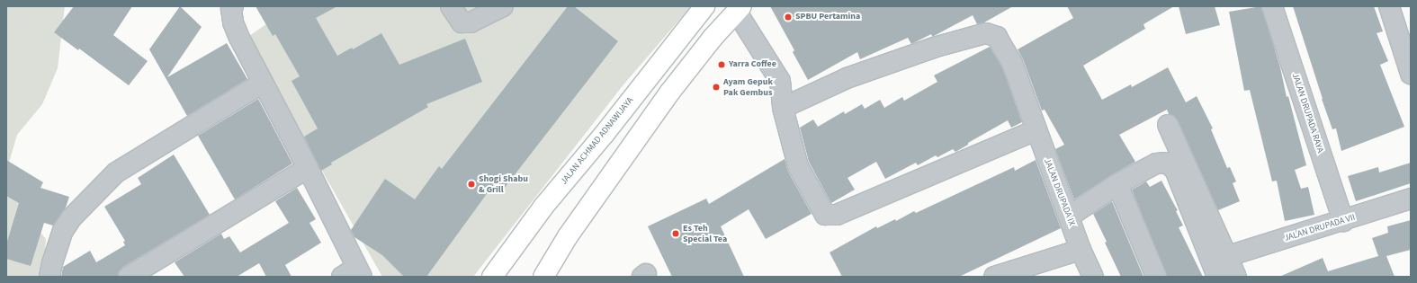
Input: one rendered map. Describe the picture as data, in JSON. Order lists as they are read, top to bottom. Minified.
{"streets":{"main road":["JALAN ACHMAD ADNAWIJAYA"],"street":["JALAN DRUPADA RAYA","JALAN DRUPADA IX","JALAN DRUPADA VII"]},"crossings":[["JALAN DRUPADA RAYA","JALAN DRUPADA VII"]],"places":["SPBU Pertamina","Yarra Coffee","Ayam Gepuk Pak Gembus","Shogi Shabu & Grill","Es Teh Special Tea"]}
